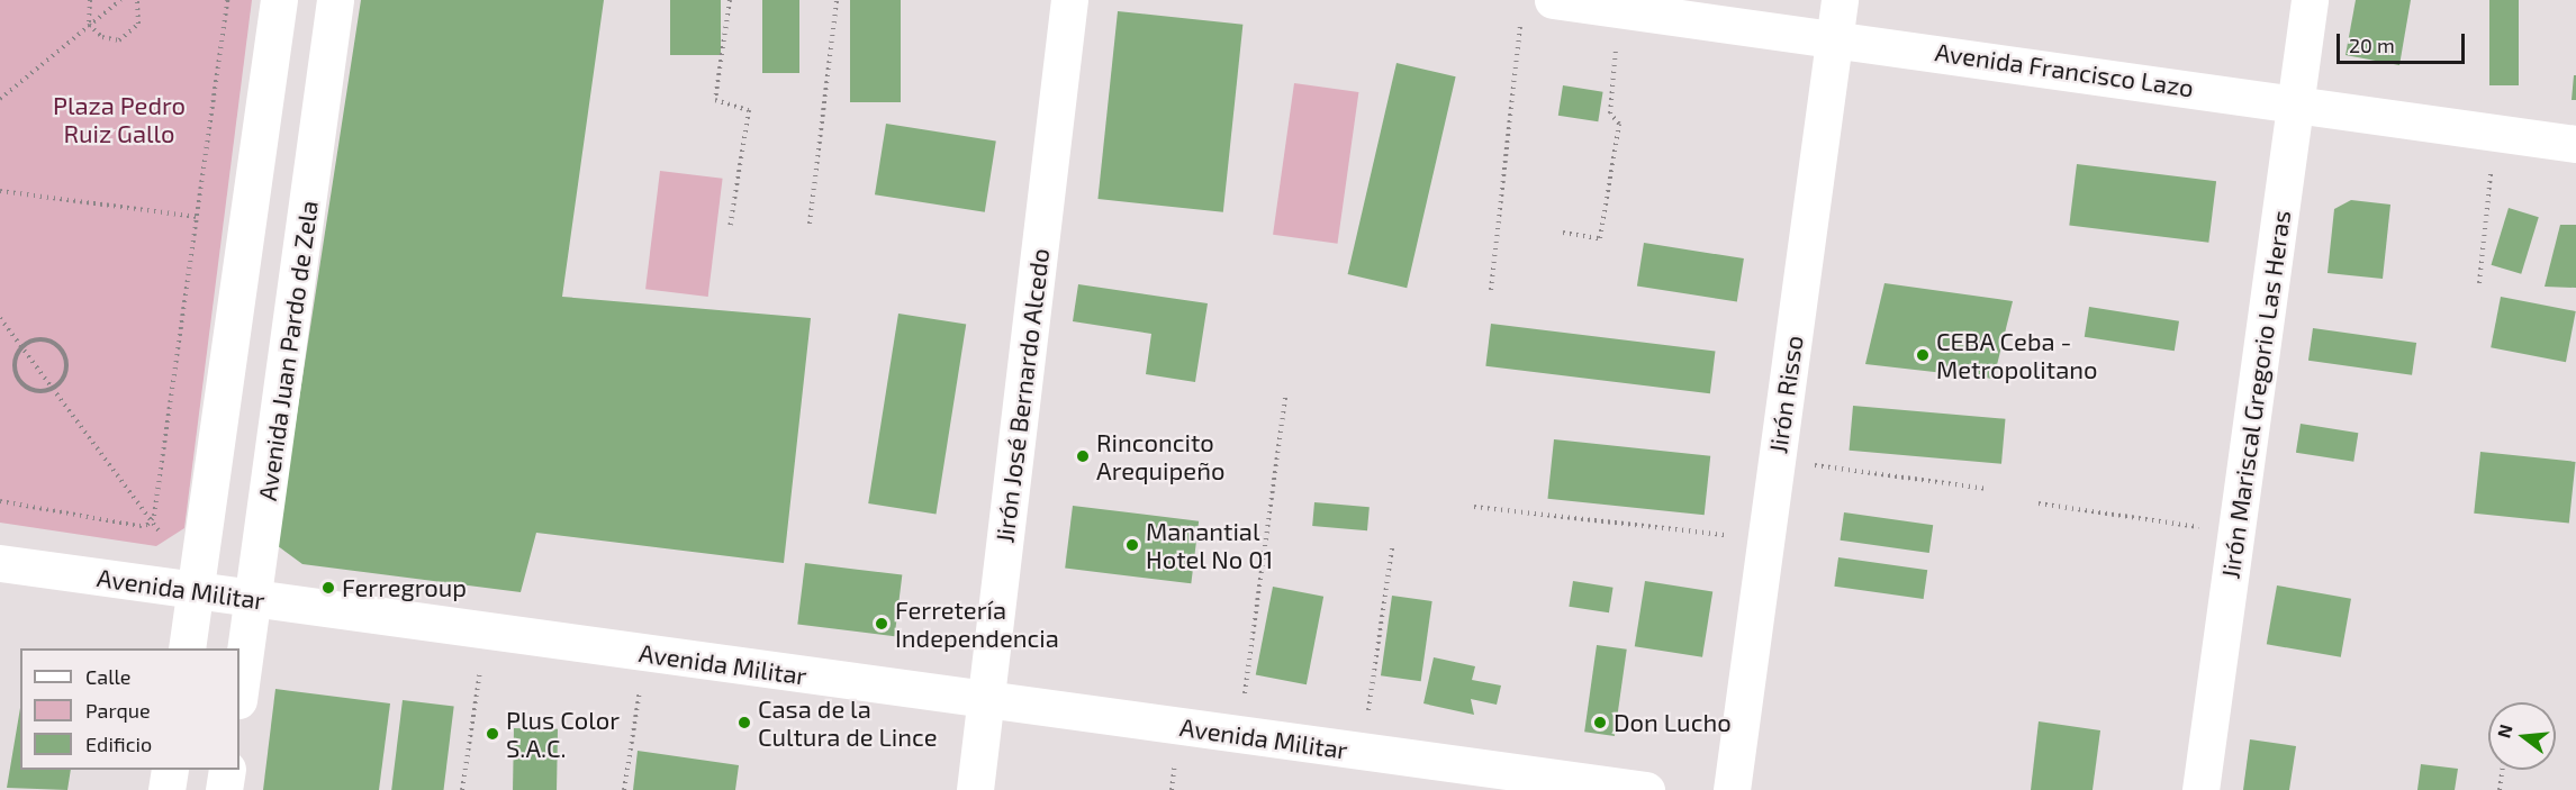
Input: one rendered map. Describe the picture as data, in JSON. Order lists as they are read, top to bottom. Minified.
{"streets":{"street":["Avenida Francisco Lazo","Avenida Juan Pardo de Zela","Jirón Risso","Jirón Mariscal Gregorio Las Heras","Jirón José Bernardo Alcedo","Avenida Militar"]},"crossings":[["Avenida Francisco Lazo","Jirón Risso"],["Avenida Francisco Lazo","Jirón Mariscal Gregorio Las Heras"],["Avenida Juan Pardo de Zela","Avenida Militar"],["Jirón José Bernardo Alcedo","Avenida Militar"]],"parks":["Plaza Pedro Ruiz Gallo"],"places":["CEBA Ceba - Metropolitano","Rinconcito Arequipeño","Manantial Hotel No 01","Ferregroup","Ferretería Independencia","Casa de la Cultura de Lince","Don Lucho","Plus Color S.A.C."],"legend":["Calle","Parque","Edificio"],"scale_bar":"20 m","north":"left"}
